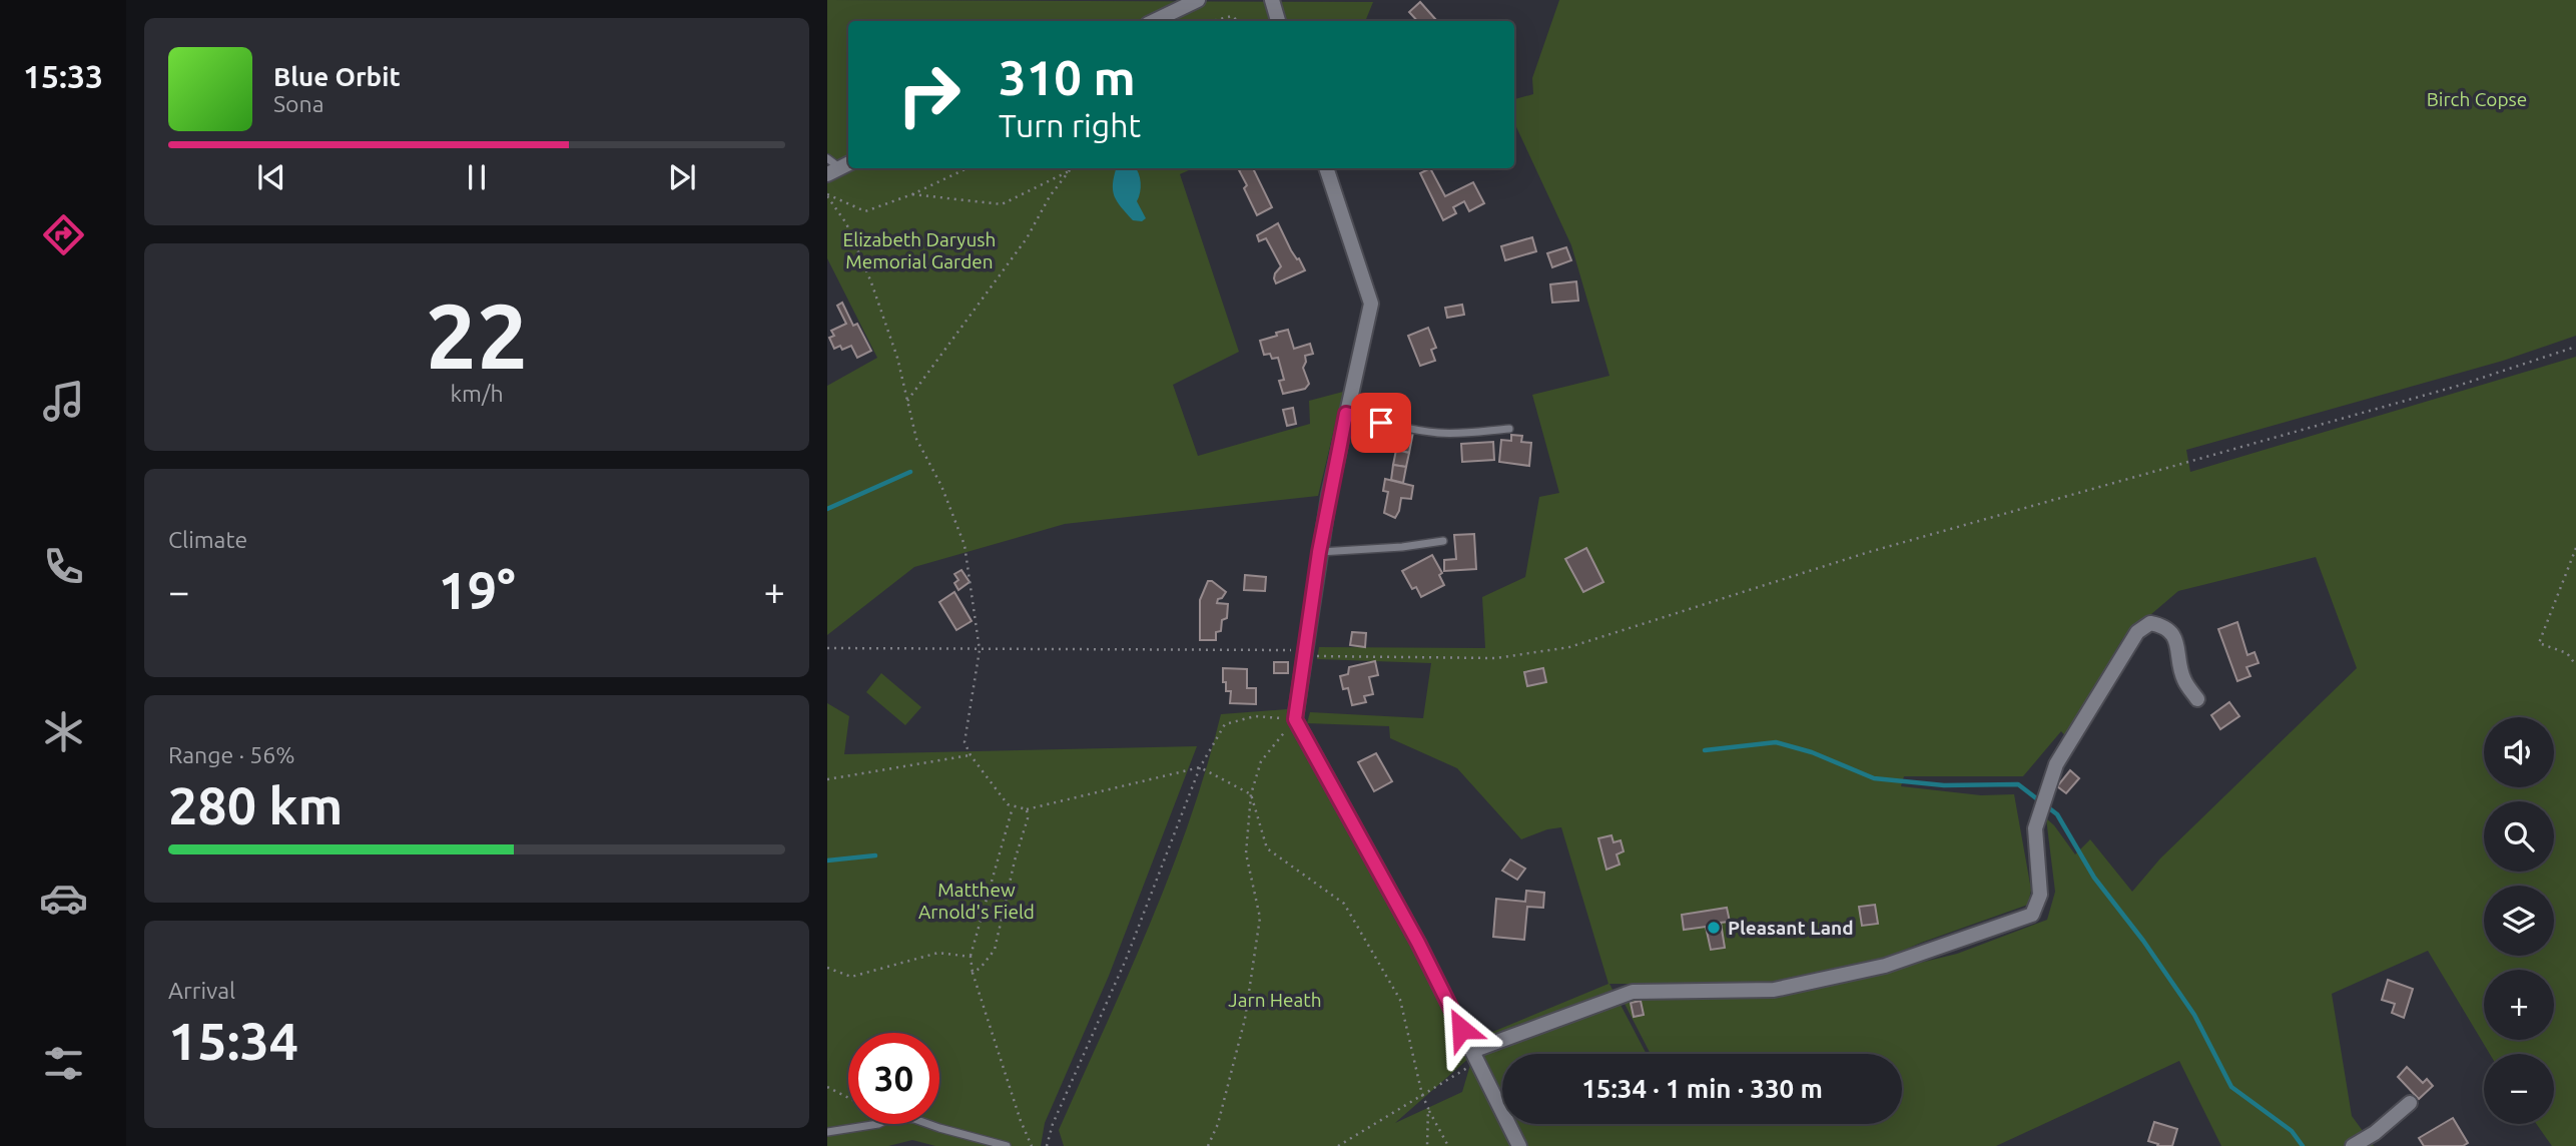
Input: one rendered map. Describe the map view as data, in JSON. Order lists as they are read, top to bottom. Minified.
{"parks":["Birch Copse","Elizabeth Daryush Memorial Garden","Matthew Arnold's Field","Jarn Heath"],"places":["Pleasant Land"],"page":{"tabs":"15:33","turn":["310 m","Turn right"],"song":["Blue Orbit","Sona"],"tile":[["22","km/h"],"Climate",["Range · 56%","280 km"],["Arrival","15:34"]],"heat":["−","19°","+"],"map_buttons":["+","−"],"limit":"30","trip":"15:34 · 1 min · 330 m"}}
